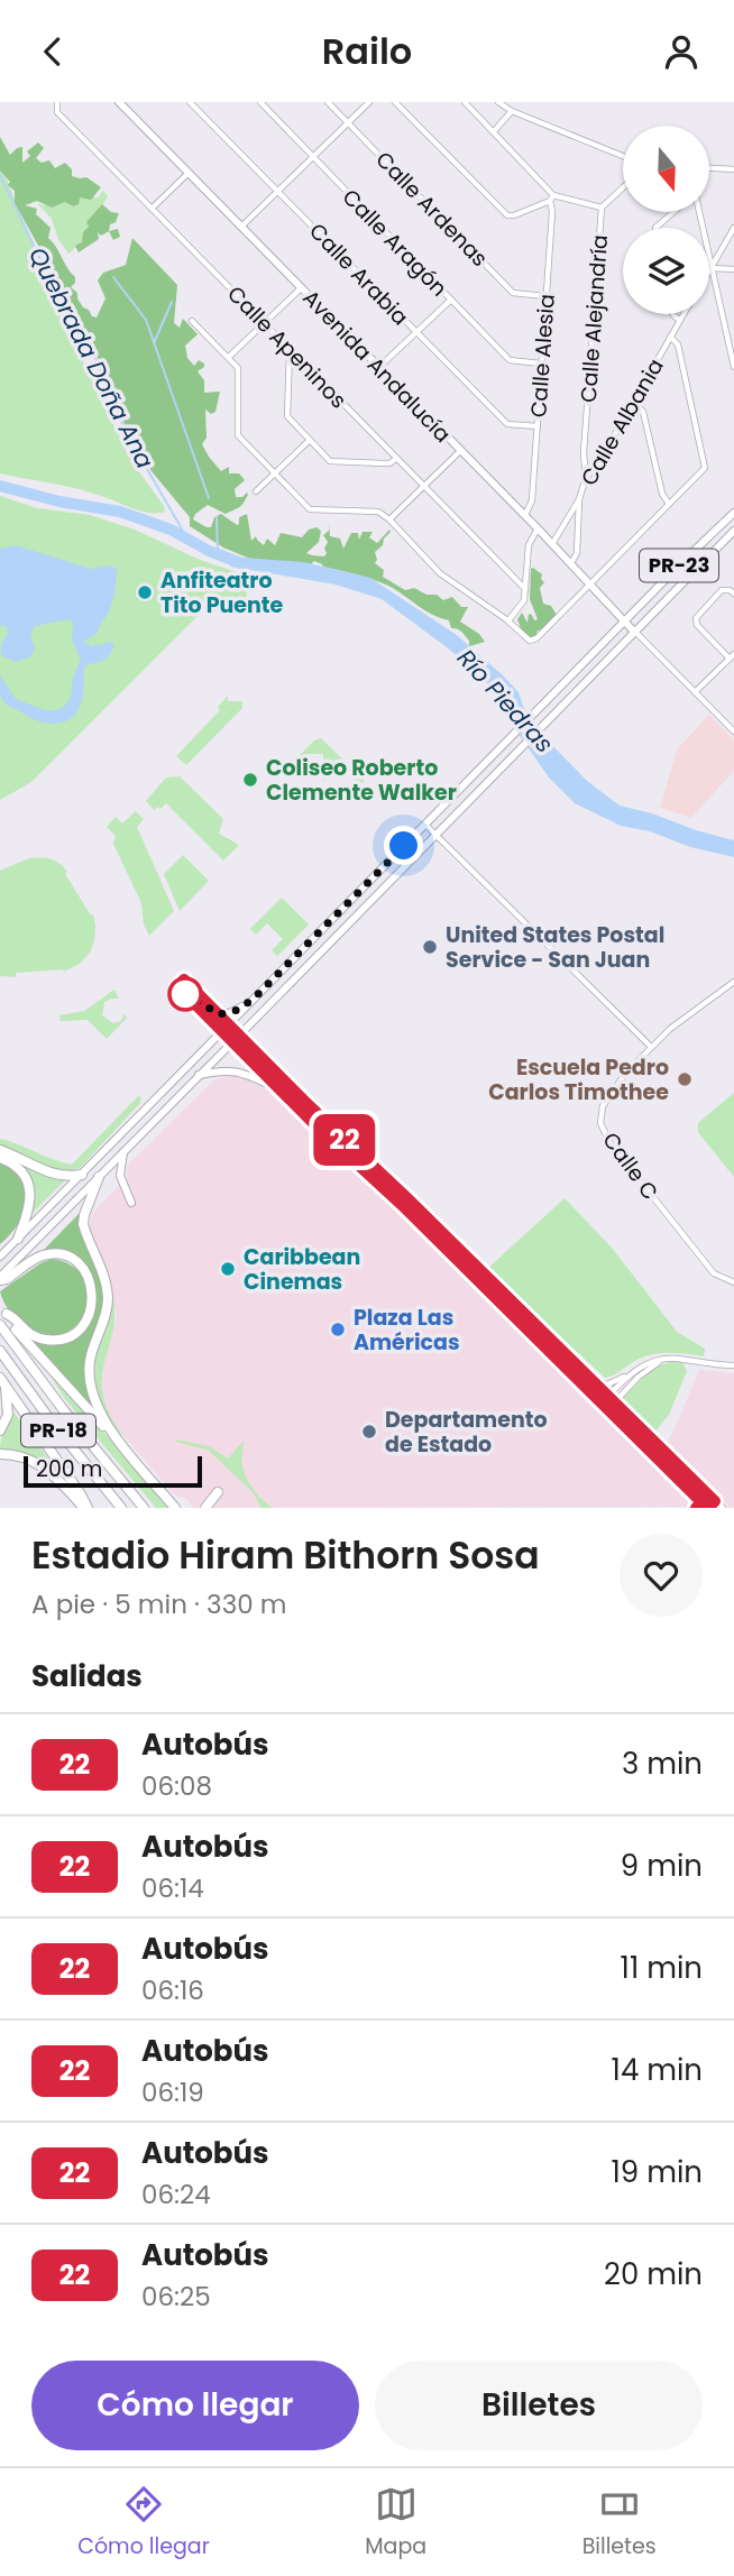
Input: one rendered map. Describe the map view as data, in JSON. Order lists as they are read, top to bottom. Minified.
{"streets":{"highway":["PR-18"],"main road":["Avenida Andalucía","PR-23"],"street":["Calle Ardenas","Calle Aragón","Calle Arabia","Calle Alejandría","Calle Apeninos","Calle Alesia","Calle Albania","Calle C"]},"crossings":[["Calle Ardenas","Calle Alesia"],["Calle Aragón","Calle Alesia"],["Calle Arabia","Calle Alesia"],["Calle Alejandría","Calle Albania"],["Calle Alesia","Avenida Andalucía"],["Avenida Andalucía","Calle Albania"],["Avenida Andalucía","PR-23"]],"water":["Quebrada Doña Ana","Río Piedras"],"places":["Anfiteatro Tito Puente","Coliseo Roberto Clemente Walker","United States Postal Service - San Juan","Escuela Pedro Carlos Timothee","Caribbean Cinemas","Plaza Las Américas","Departamento de Estado"],"lines":["bus line 22"],"scale_bar":"200 m","north":"bottom","page":{"header":"Railo","on_map":"22","scale":"200 m","heading":[["Estadio Hiram Bithorn Sosa","A pie · 5 min · 330 m"],"Salidas"],"list":[{"mark":"22","name":"Autobús","note":"06:08","value":"3 min"},{"mark":"22","name":"Autobús","note":"06:14","value":"9 min"},{"mark":"22","name":"Autobús","note":"06:16","value":"11 min"},{"mark":"22","name":"Autobús","note":"06:19","value":"14 min"},{"mark":"22","name":"Autobús","note":"06:24","value":"19 min"},{"mark":"22","name":"Autobús","note":"06:25","value":"20 min"}],"buttons":["Cómo llegar","Billetes"],"tabs":["Cómo llegar","Mapa","Billetes"]}}
